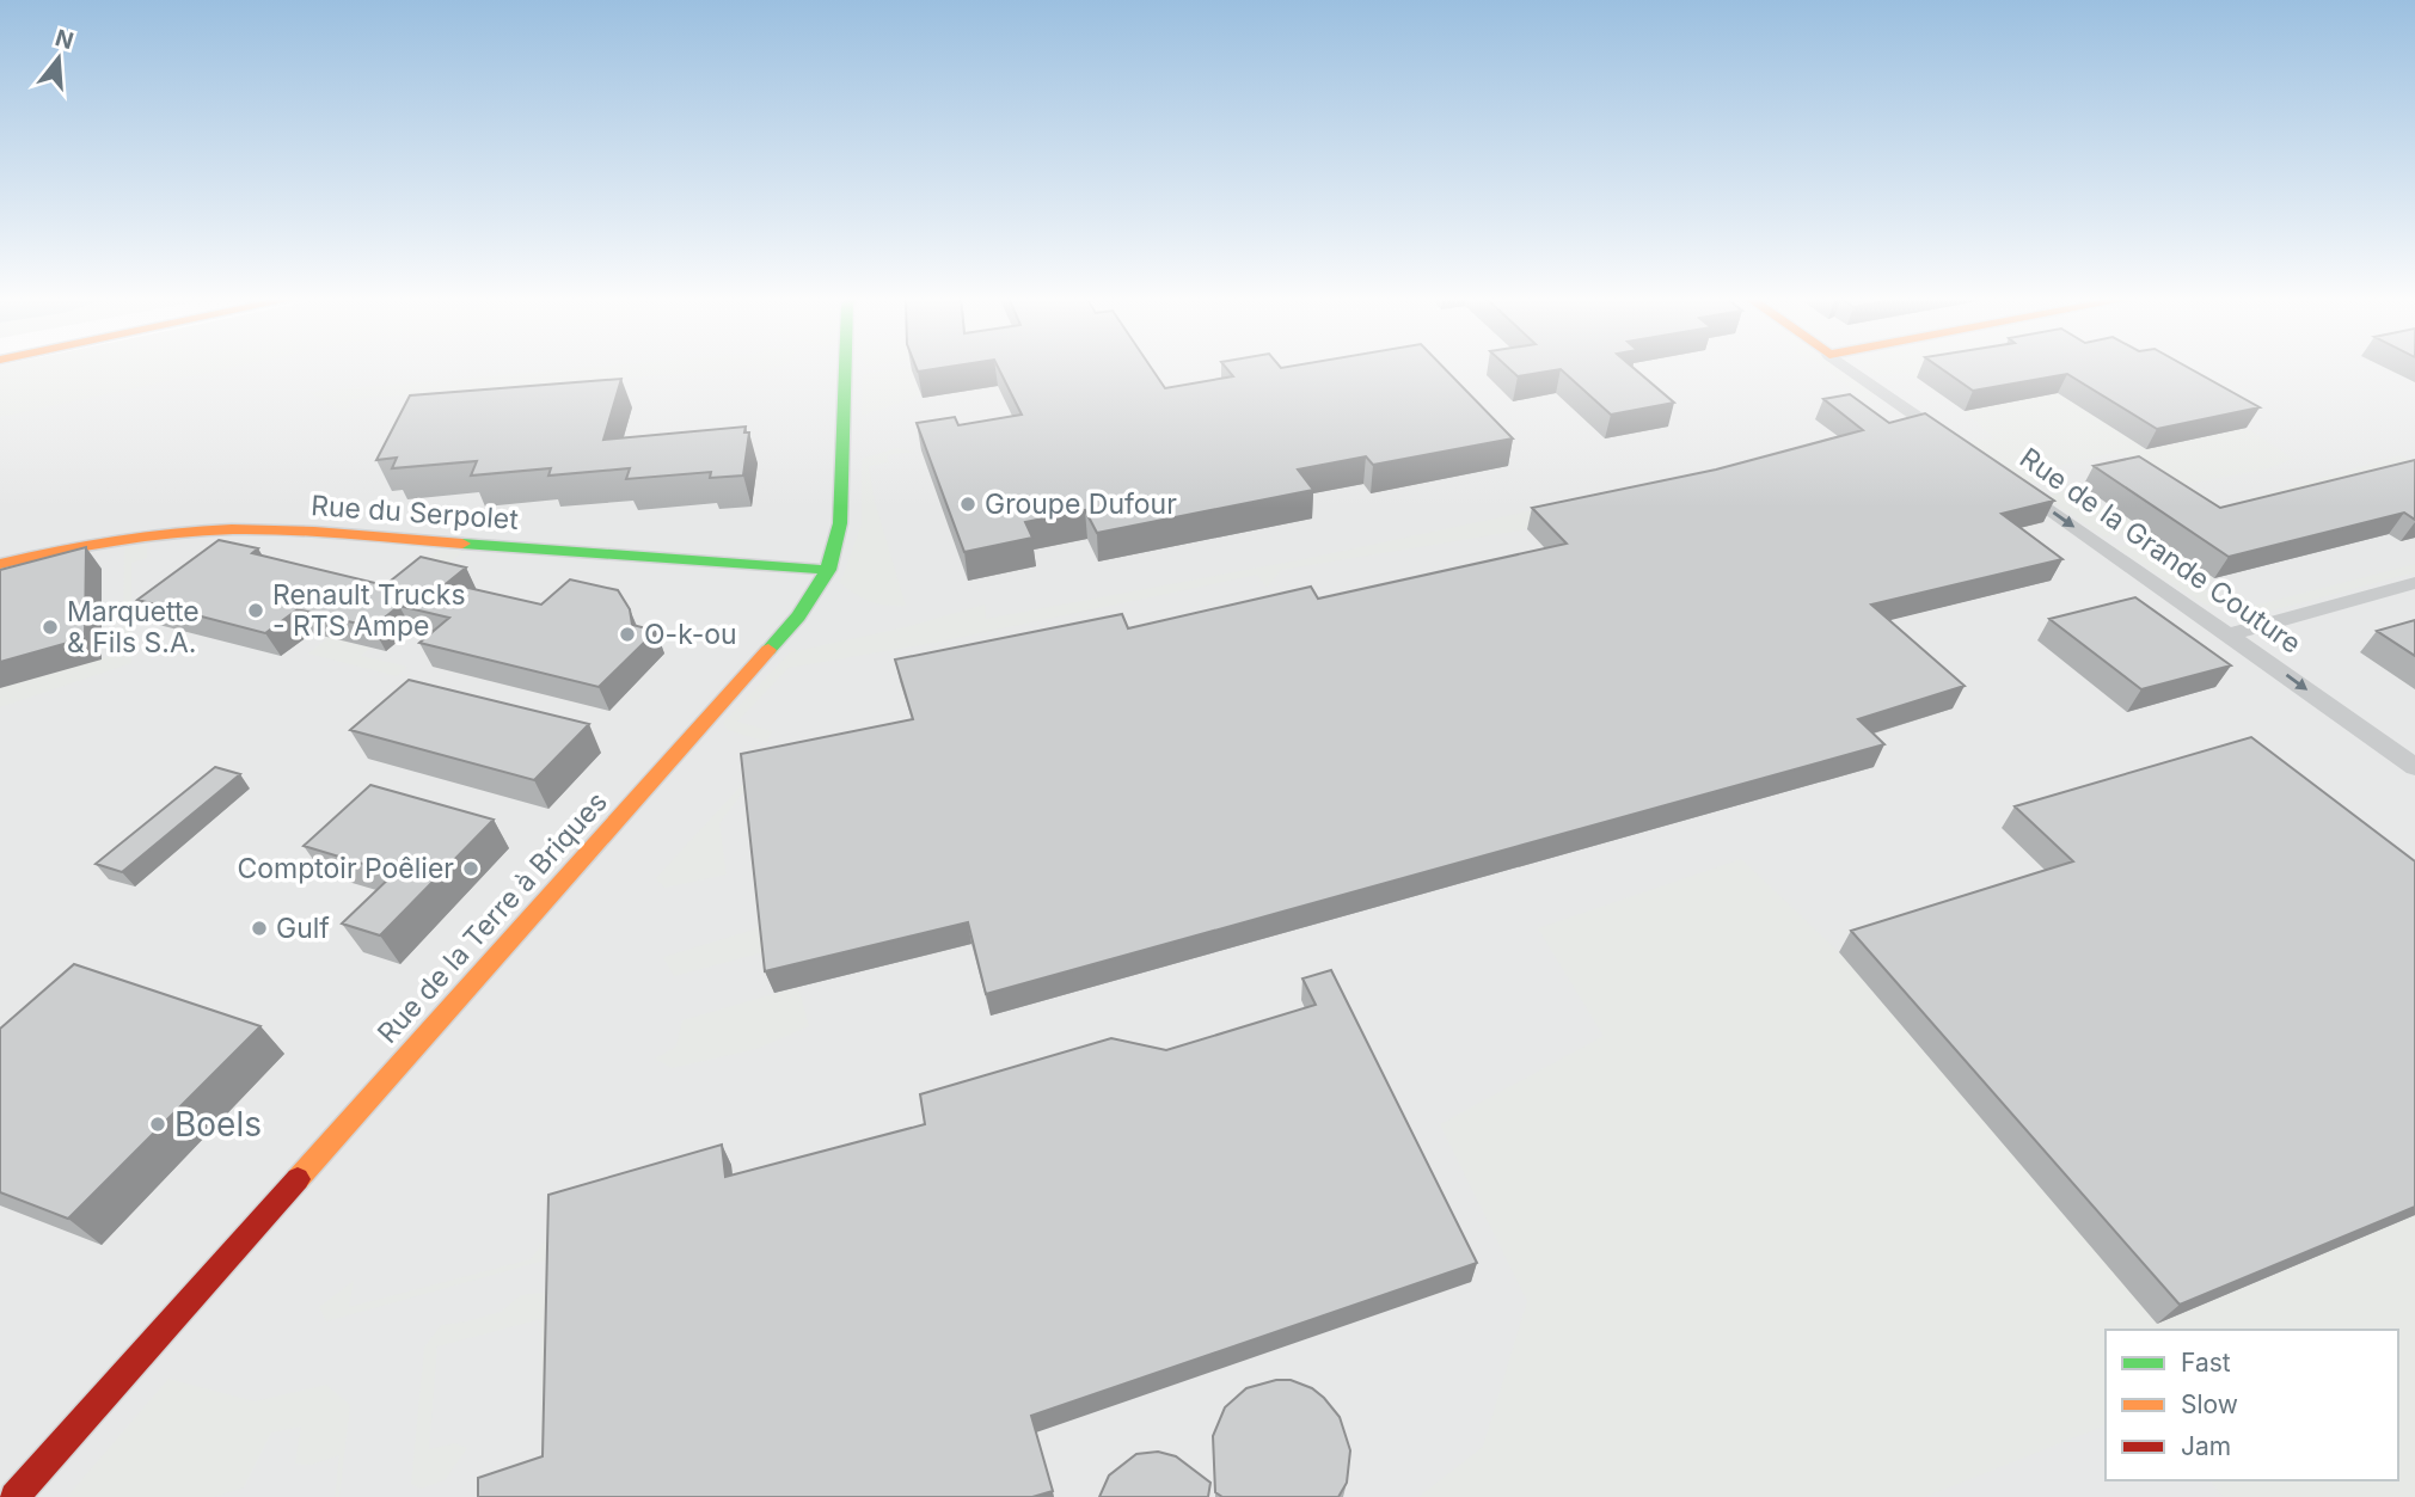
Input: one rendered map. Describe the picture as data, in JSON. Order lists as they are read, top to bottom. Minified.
{"streets":{"main road":["Rue du Serpolet","Rue de la Terre à Briques"],"street":["Rue de la Grande Couture"]},"crossings":[["Rue du Serpolet","Rue de la Terre à Briques"]],"one_way":["Rue de la Grande Couture"],"places":["Groupe Dufour","Renault Trucks - RTS Ampe","Marquette & Fils S.A.","O-k-ou","Comptoir Poêlier","Gulf","Boels"],"legend":["Fast","Slow","Jam"],"north":"top"}
